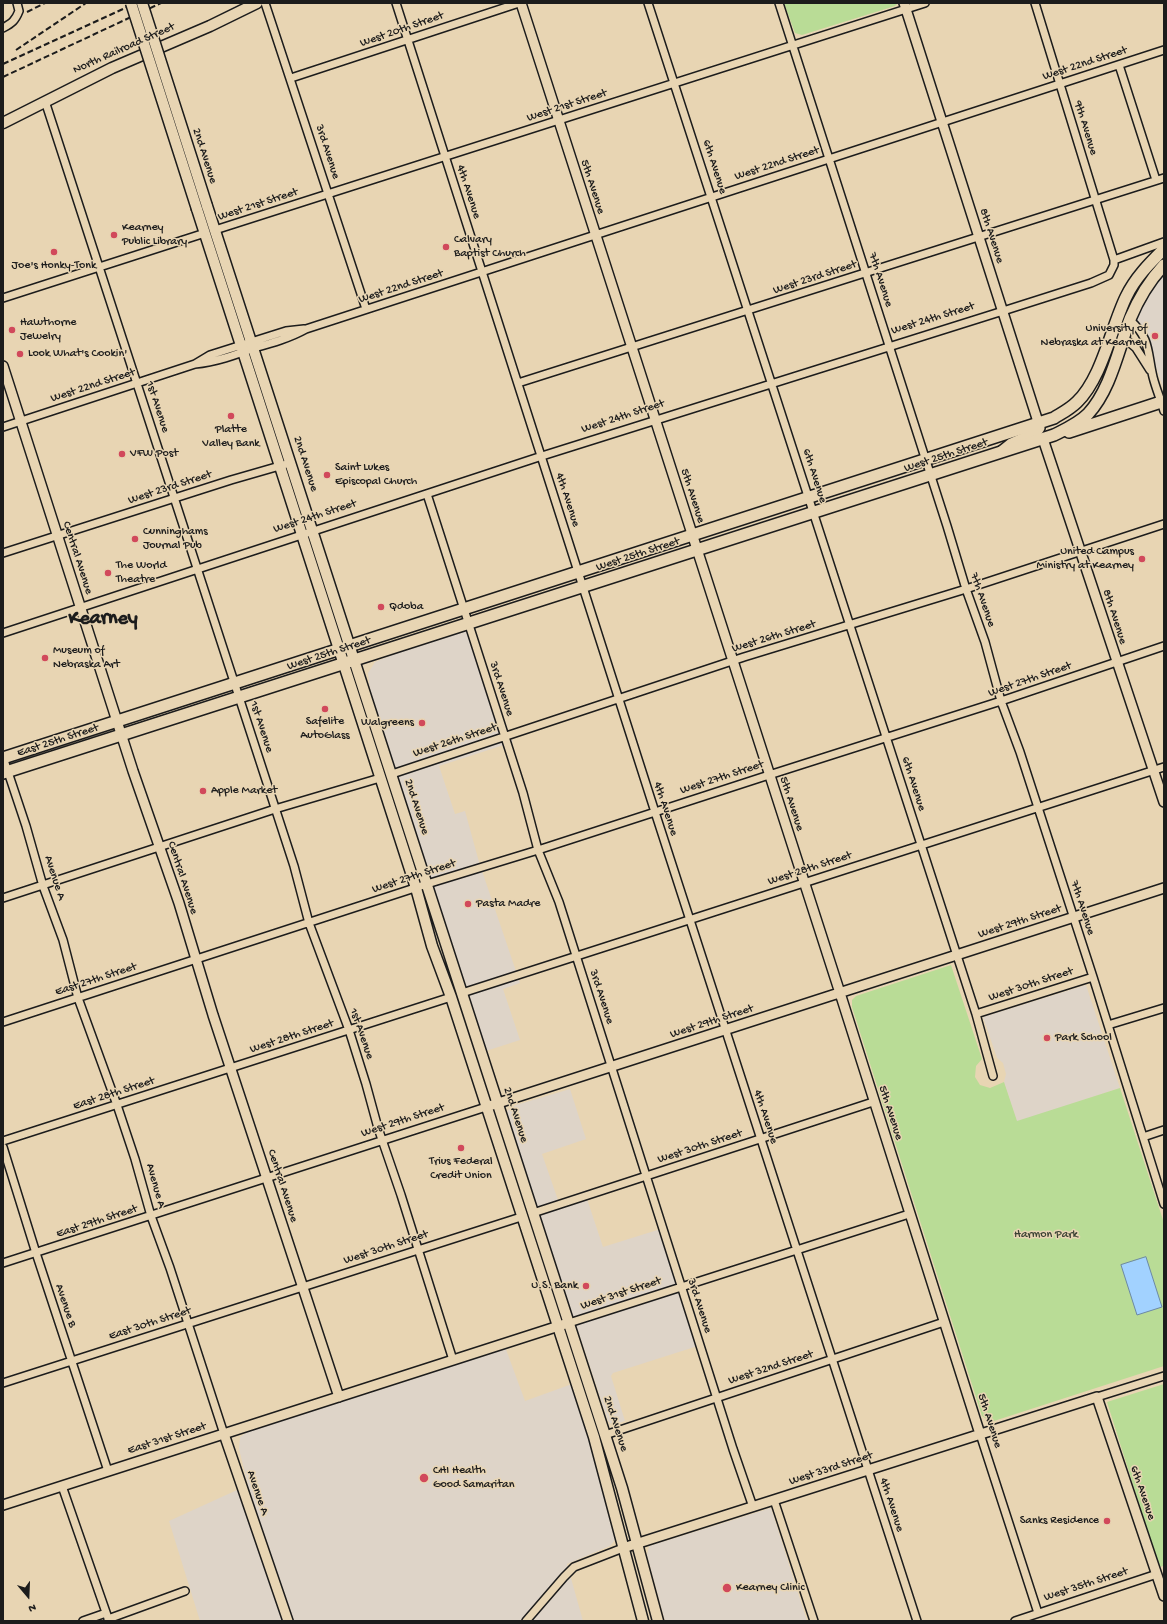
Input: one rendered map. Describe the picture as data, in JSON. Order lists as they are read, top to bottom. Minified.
{"streets":{"main road":["North Railroad Street","2nd Avenue","West 25th Street","East 25th Street"],"street":["West 20th Street","West 22nd Street","West 21st Street","9th Avenue","3rd Avenue","6th Avenue","5th Avenue","4th Avenue","8th Avenue","West 23rd Street","7th Avenue","West 24th Street","1st Avenue","Central Avenue","West 26th Street","West 27th Street","West 28th Street","Avenue A","West 29th Street","East 27th Street","West 30th Street","East 28th Street","East 29th Street","West 31st Street","Avenue B","East 30th Street","West 32nd Street","East 31st Street","West 33rd Street","West 35th Street"]},"crossings":[["West 20th Street","3rd Avenue"],["West 20th Street","5th Avenue"],["West 20th Street","4th Avenue"],["North Railroad Street","1st Avenue"],["West 22nd Street","9th Avenue"],["West 22nd Street","3rd Avenue"],["West 22nd Street","2nd Avenue"],["West 22nd Street","6th Avenue"],["West 22nd Street","5th Avenue"],["West 22nd Street","4th Avenue"],["West 22nd Street","8th Avenue"],["West 22nd Street","7th Avenue"],["West 22nd Street","1st Avenue"],["West 22nd Street","Central Avenue"],["West 21st Street","3rd Avenue"],["West 21st Street","2nd Avenue"],["West 21st Street","6th Avenue"],["West 21st Street","5th Avenue"],["West 21st Street","4th Avenue"],["West 21st Street","8th Avenue"],["West 21st Street","7th Avenue"],["West 21st Street","1st Avenue"],["9th Avenue","West 23rd Street"],["9th Avenue","West 24th Street"],["3rd Avenue","West 24th Street"],["3rd Avenue","West 25th Street"],["3rd Avenue","West 26th Street"],["3rd Avenue","West 27th Street"],["3rd Avenue","West 28th Street"],["3rd Avenue","West 29th Street"],["3rd Avenue","West 30th Street"],["3rd Avenue","West 31st Street"],["3rd Avenue","West 32nd Street"],["3rd Avenue","West 33rd Street"],["2nd Avenue","West 23rd Street"],["2nd Avenue","West 24th Street"],["2nd Avenue","West 25th Street"],["2nd Avenue","West 26th Street"],["2nd Avenue","West 27th Street"],["2nd Avenue","West 28th Street"],["2nd Avenue","West 29th Street"],["2nd Avenue","West 30th Street"],["2nd Avenue","West 31st Street"],["2nd Avenue","West 32nd Street"],["2nd Avenue","West 33rd Street"],["6th Avenue","West 23rd Street"],["6th Avenue","West 24th Street"],["6th Avenue","West 25th Street"],["6th Avenue","West 26th Street"],["6th Avenue","West 27th Street"],["6th Avenue","West 28th Street"],["6th Avenue","West 29th Street"],["6th Avenue","West 30th Street"],["6th Avenue","West 33rd Street"],["6th Avenue","West 35th Street"],["5th Avenue","West 23rd Street"],["5th Avenue","West 24th Street"],["5th Avenue","West 25th Street"],["5th Avenue","West 26th Street"],["5th Avenue","West 27th Street"],["5th Avenue","West 28th Street"],["5th Avenue","West 29th Street"],["5th Avenue","West 30th Street"],["5th Avenue","West 31st Street"],["5th Avenue","West 32nd Street"],["5th Avenue","West 33rd Street"],["5th Avenue","West 35th Street"],["4th Avenue","West 23rd Street"],["4th Avenue","West 24th Street"],["4th Avenue","West 25th Street"],["4th Avenue","West 26th Street"],["4th Avenue","West 27th Street"],["4th Avenue","West 28th Street"],["4th Avenue","West 29th Street"],["4th Avenue","West 30th Street"],["4th Avenue","West 31st Street"],["4th Avenue","West 32nd Street"],["4th Avenue","West 33rd Street"],["8th Avenue","West 23rd Street"],["8th Avenue","West 24th Street"],["8th Avenue","West 25th Street"],["8th Avenue","West 26th Street"],["8th Avenue","West 27th Street"],["8th Avenue","West 28th Street"],["West 23rd Street","7th Avenue"],["West 23rd Street","1st Avenue"],["West 23rd Street","Central Avenue"],["7th Avenue","West 24th Street"],["7th Avenue","West 25th Street"],["7th Avenue","West 26th Street"],["7th Avenue","West 27th Street"],["7th Avenue","West 28th Street"],["7th Avenue","West 29th Street"],["7th Avenue","West 30th Street"],["West 24th Street","1st Avenue"],["West 24th Street","Central Avenue"],["1st Avenue","West 25th Street"],["1st Avenue","West 27th Street"],["1st Avenue","West 28th Street"],["1st Avenue","West 29th Street"],["1st Avenue","West 30th Street"],["1st Avenue","West 31st Street"],["West 25th Street","Central Avenue"],["West 25th Street","East 25th Street"],["Central Avenue","West 27th Street"],["Central Avenue","East 25th Street"],["Central Avenue","West 28th Street"],["Central Avenue","West 29th Street"],["Central Avenue","East 27th Street"],["Central Avenue","West 30th Street"],["Central Avenue","East 28th Street"],["Central Avenue","East 29th Street"],["Central Avenue","West 31st Street"],["Central Avenue","East 30th Street"],["Central Avenue","East 31st Street"],["West 27th Street","East 27th Street"],["East 25th Street","Avenue A"],["West 28th Street","East 28th Street"],["Avenue A","East 27th Street"],["Avenue A","East 28th Street"],["Avenue A","East 29th Street"],["Avenue A","East 30th Street"],["Avenue A","East 31st Street"],["West 29th Street","East 29th Street"],["West 30th Street","East 30th Street"],["East 29th Street","Avenue B"],["West 31st Street","East 31st Street"],["Avenue B","East 30th Street"],["Avenue B","East 31st Street"]],"districts":["Kearney"],"parks":["Harmon Park"],"places":["Kearney Public Library","Calvary Baptist Church","Joe's Honky-Tonk","Hawthorne Jewelry","University of Nebraska at Kearney","Look What's Cookin'","Platte Valley Bank","VFW Post","Saint Lukes Episcopal Church","Cunninghams Journal Pub","United Campus Ministry at Kearney","The World Theatre","Qdoba","Museum of Nebraska Art","Safelite AutoGlass","Walgreens","Apple Market","Pasta Madre","Park School","Trius Federal Credit Union","U.S. Bank","CHI Health Good Samaritan","Sanks Residence","Kearney Clinic"],"north":"bottom"}
